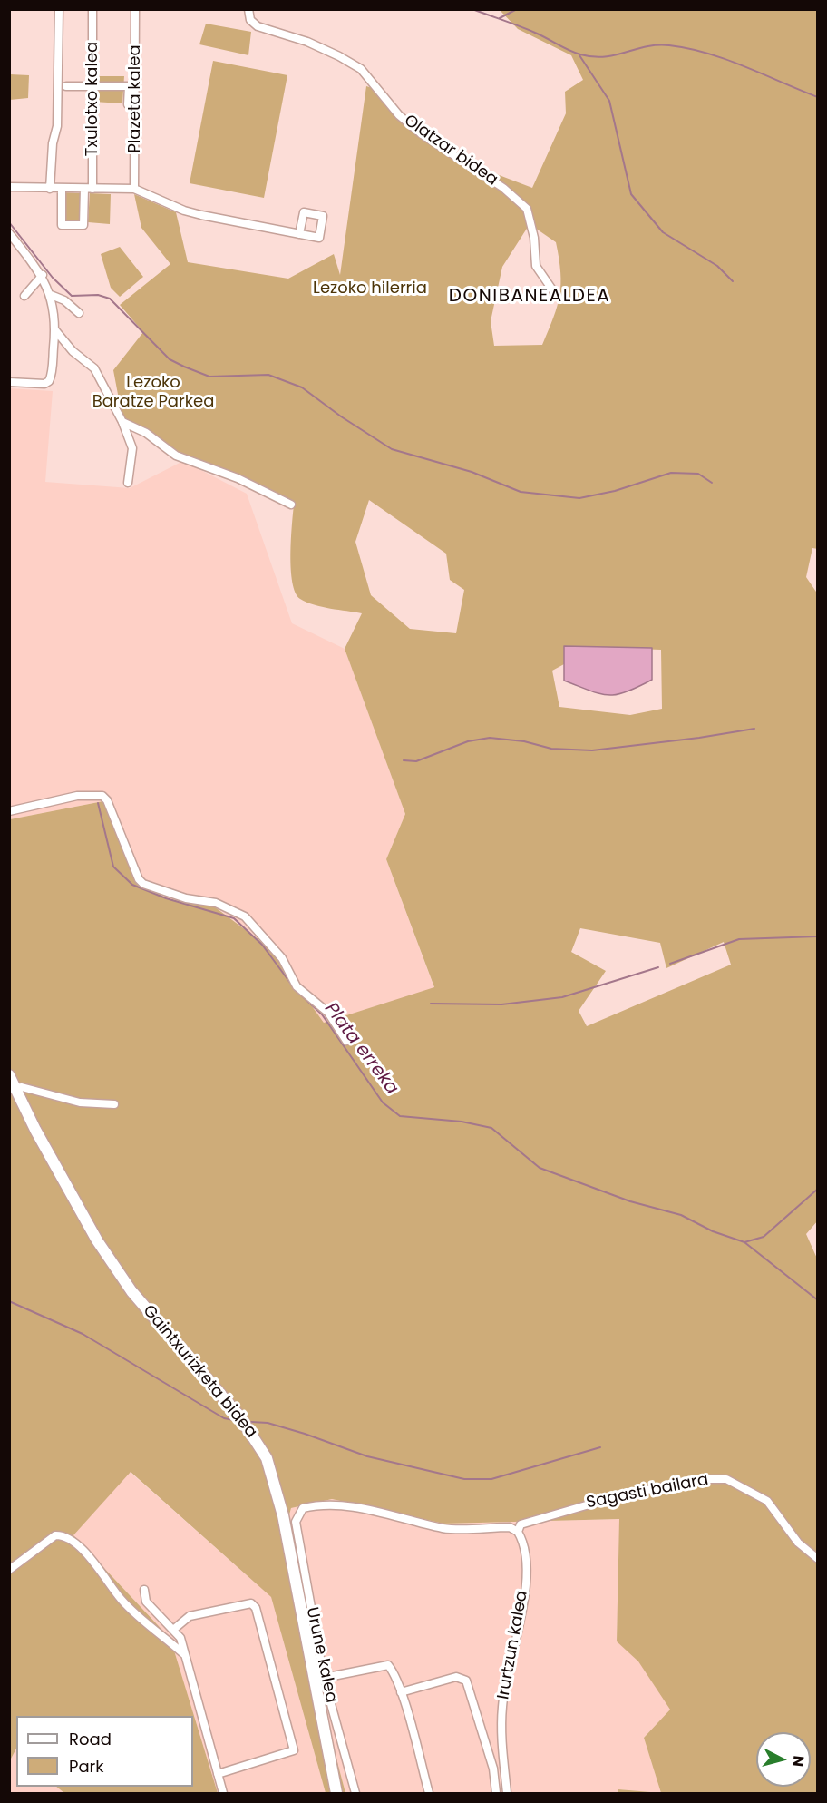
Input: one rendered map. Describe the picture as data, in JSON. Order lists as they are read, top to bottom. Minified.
{"streets":{"main road":["Gaintxurizketa bidea"],"street":["Txulotxo kalea","Plazeta kalea","Olatzar bidea","Sagasti bailara","Irurtzun kalea","Urune kalea"]},"crossings":[["Sagasti bailara","Irurtzun kalea"],["Sagasti bailara","Urune kalea"],["Irurtzun kalea","Urune kalea"]],"districts":["DONIBANEALDEA"],"water":["Plata erreka"],"parks":["Lezoko hilerria","Lezoko Baratze Parkea"],"legend":["Road","Park"],"north":"right"}
